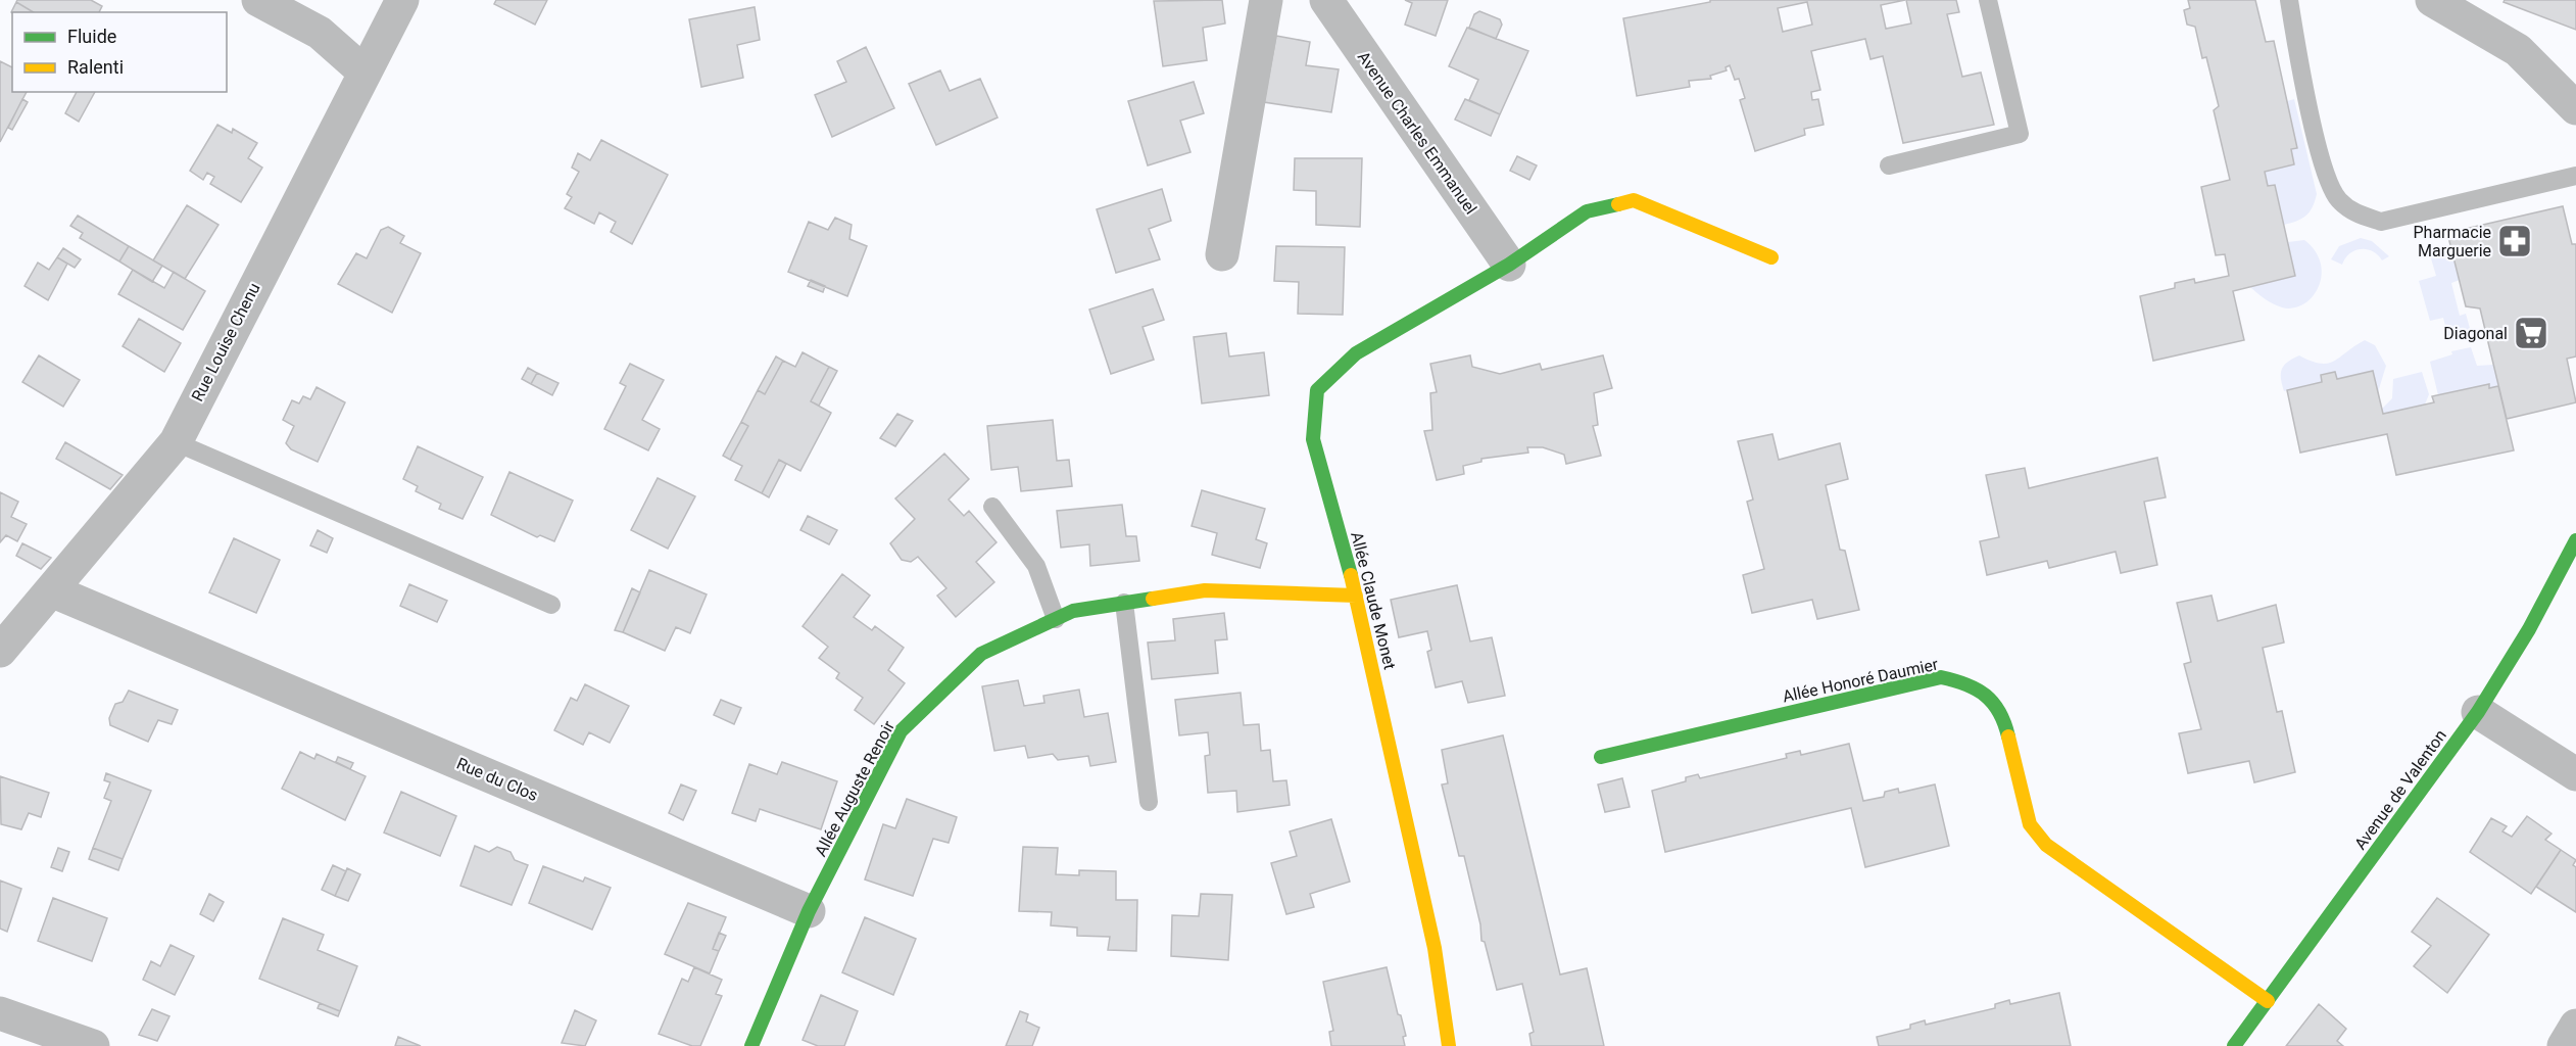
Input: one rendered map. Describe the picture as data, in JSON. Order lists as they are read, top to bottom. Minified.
{"streets":{"street":["Avenue Charles Emmanuel","Rue Louise Chenu","Allée Claude Monet","Allée Honoré Daumier","Rue du Clos","Allée Auguste Renoir","Avenue de Valenton"]},"crossings":[["Avenue Charles Emmanuel","Allée Claude Monet"],["Rue Louise Chenu","Rue du Clos"],["Allée Claude Monet","Allée Auguste Renoir"],["Allée Honoré Daumier","Avenue de Valenton"],["Rue du Clos","Allée Auguste Renoir"]],"places":{"pharmacy":["Pharmacie Marguerie"],"supermarket":["Diagonal"]},"legend":["Fluide","Ralenti"]}
